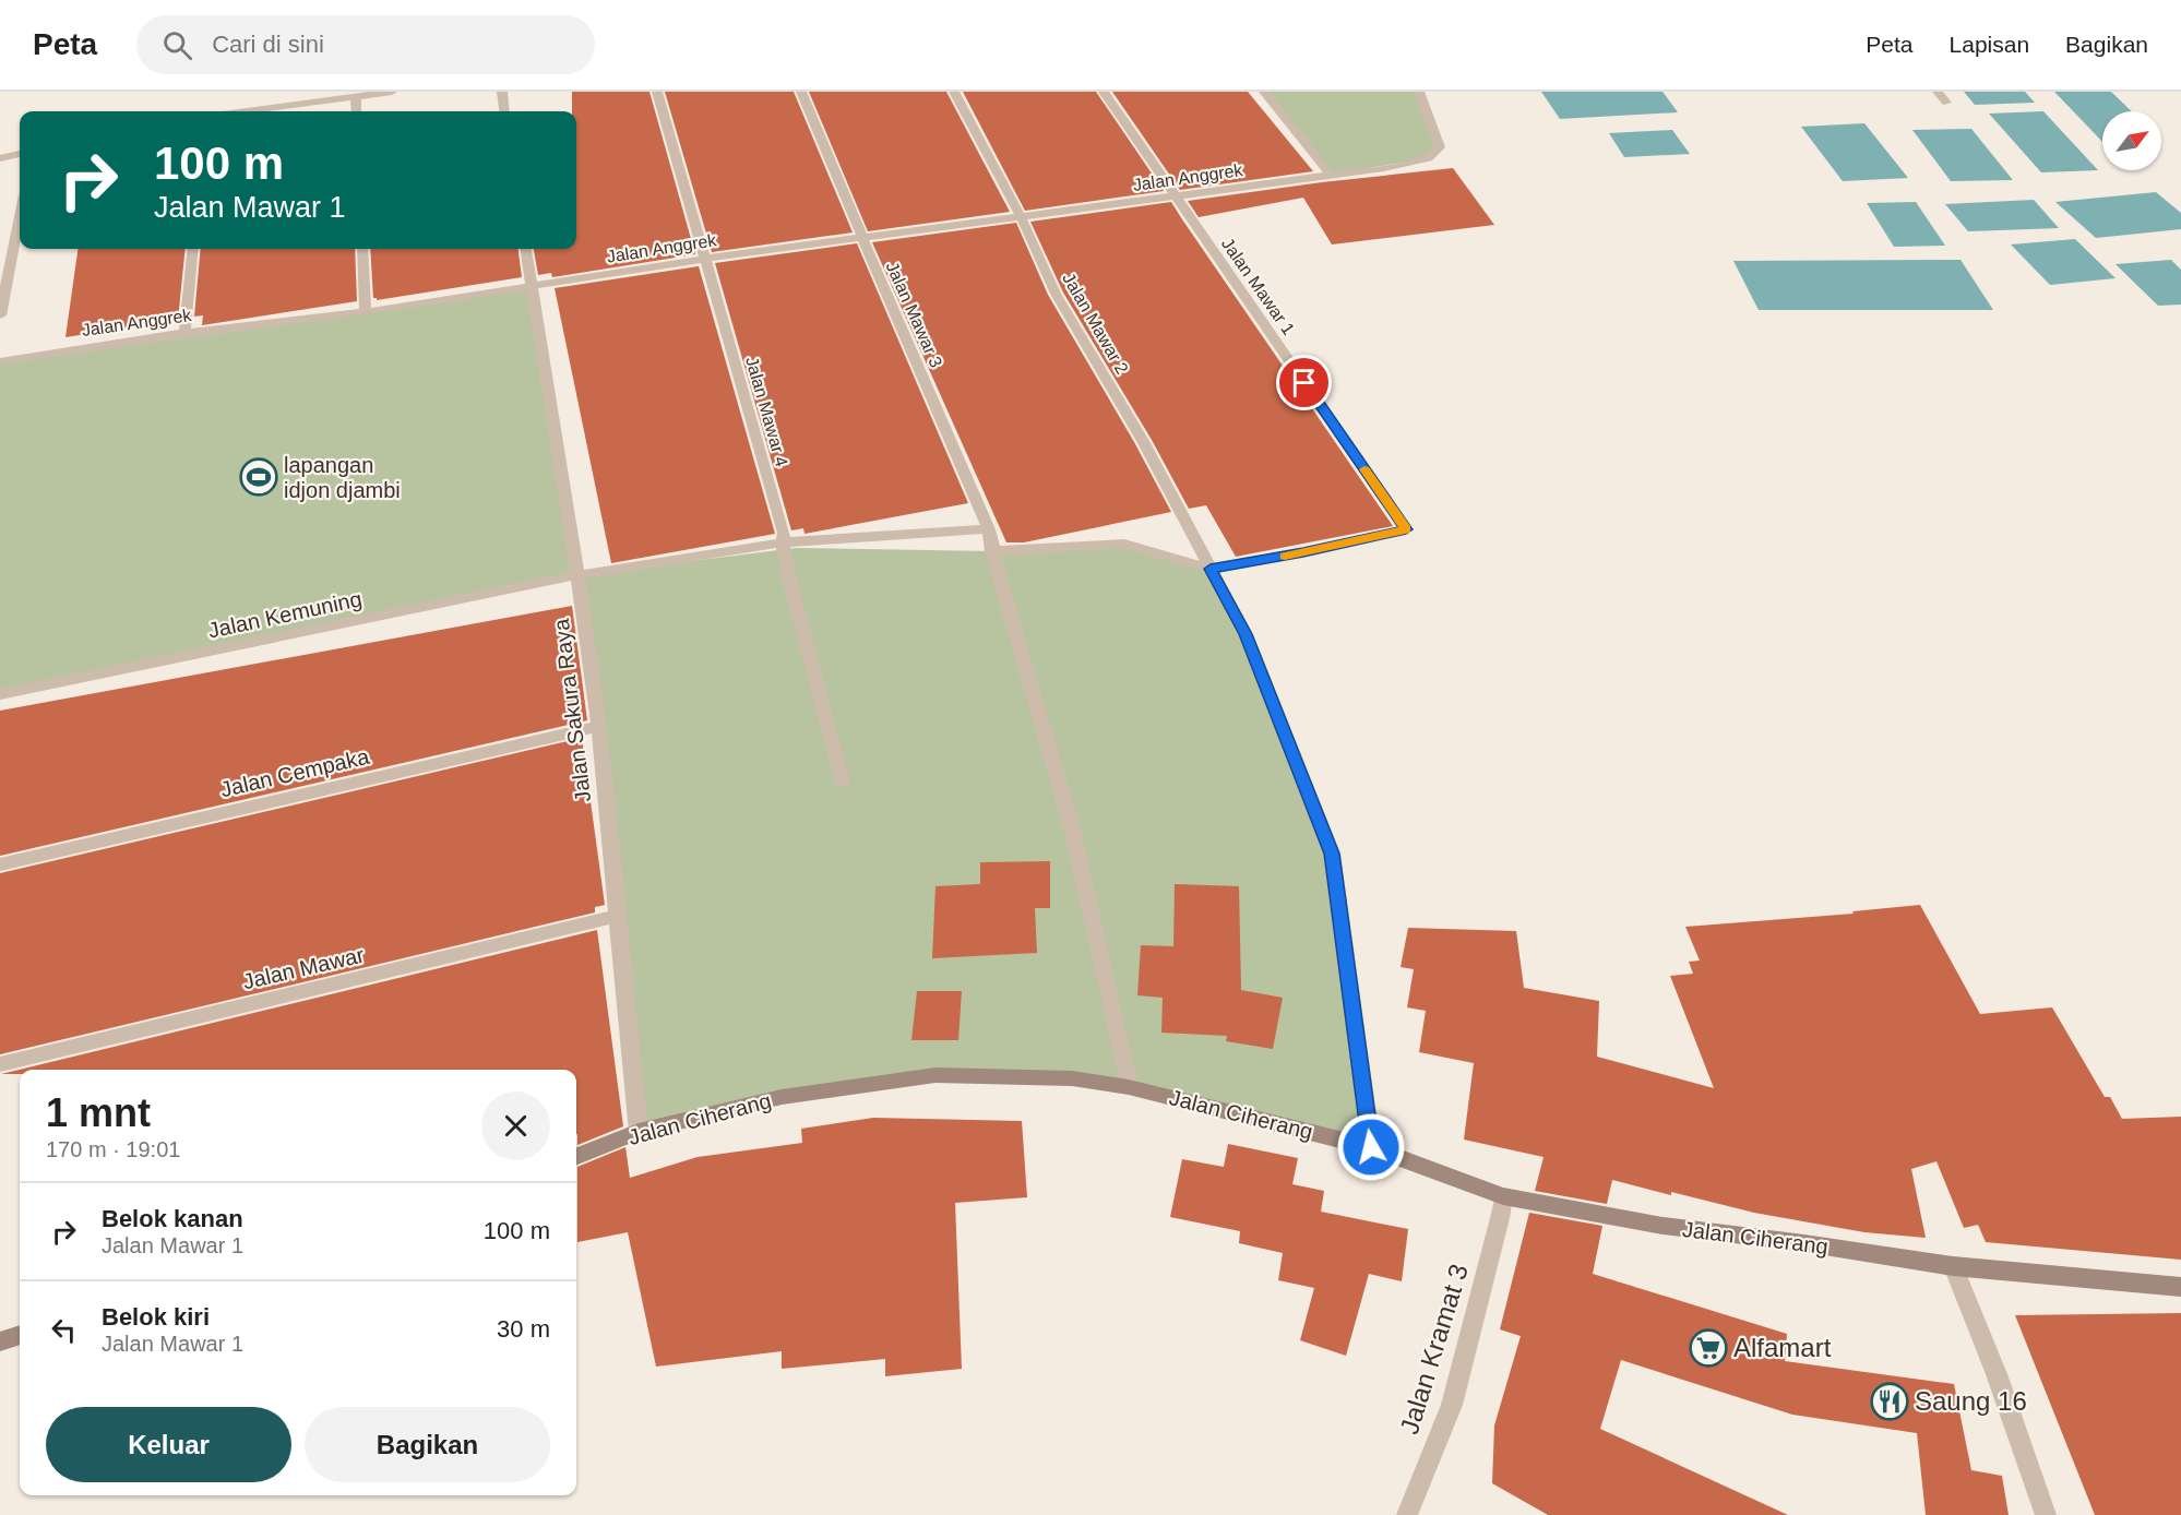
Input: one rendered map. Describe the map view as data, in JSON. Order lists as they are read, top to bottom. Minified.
{"streets":{"street":["Jalan Anggrek","Jalan Mawar 1","Jalan Mawar 3","Jalan Mawar 2","Jalan Mawar 4","Jalan Kemuning","Jalan Sakura Raya","Jalan Cempaka","Jalan Mawar","Jalan Ciherang","Jalan Kramat 3"]},"crossings":[["Jalan Anggrek","Jalan Mawar 1"],["Jalan Anggrek","Jalan Mawar 3"],["Jalan Anggrek","Jalan Mawar 2"],["Jalan Anggrek","Jalan Mawar 4"],["Jalan Anggrek","Jalan Sakura Raya"],["Jalan Mawar 1","Jalan Mawar 2"],["Jalan Mawar 3","Jalan Ciherang"],["Jalan Mawar 2","Jalan Ciherang"],["Jalan Kemuning","Jalan Sakura Raya"],["Jalan Sakura Raya","Jalan Cempaka"],["Jalan Sakura Raya","Jalan Mawar"],["Jalan Sakura Raya","Jalan Ciherang"],["Jalan Ciherang","Jalan Kramat 3"]],"places":{"sports":["lapangan idjon djambi"],"supermarket":["Alfamart"],"restaurant":["Saung 16"]},"north":"top right","page":{"header":"Peta","search":"Cari di sini","nav":["Peta","Lapisan","Bagikan"],"turn":["100 m","Jalan Mawar 1"],"heading":["1 mnt","170 m · 19:01"],"list":[{"name":"Belok kanan","note":"Jalan Mawar 1","value":"100 m"},{"name":"Belok kiri","note":"Jalan Mawar 1","value":"30 m"}],"buttons":["Keluar","Bagikan"]}}
